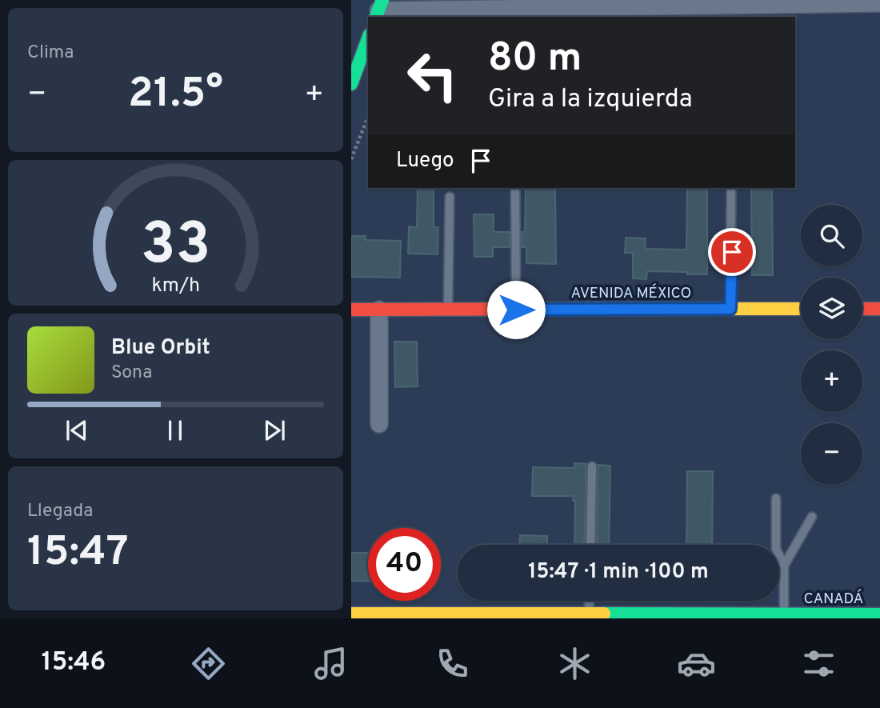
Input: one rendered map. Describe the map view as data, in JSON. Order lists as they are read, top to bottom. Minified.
{"streets":{"street":["AVENIDA MÉXICO","CANADÁ"]},"page":{"tile":["Clima",["Llegada","15:47"]],"turn":["80 m","Gira a la izquierda"],"heat":["−","21.5°","+"],"then":"Luego","map_buttons":["+","−"],"song":["Blue Orbit","Sona"],"limit":"40","trip":"15:47 · 1 min · 100 m","tabs":"15:46","gauge":["33","km/h"]}}
